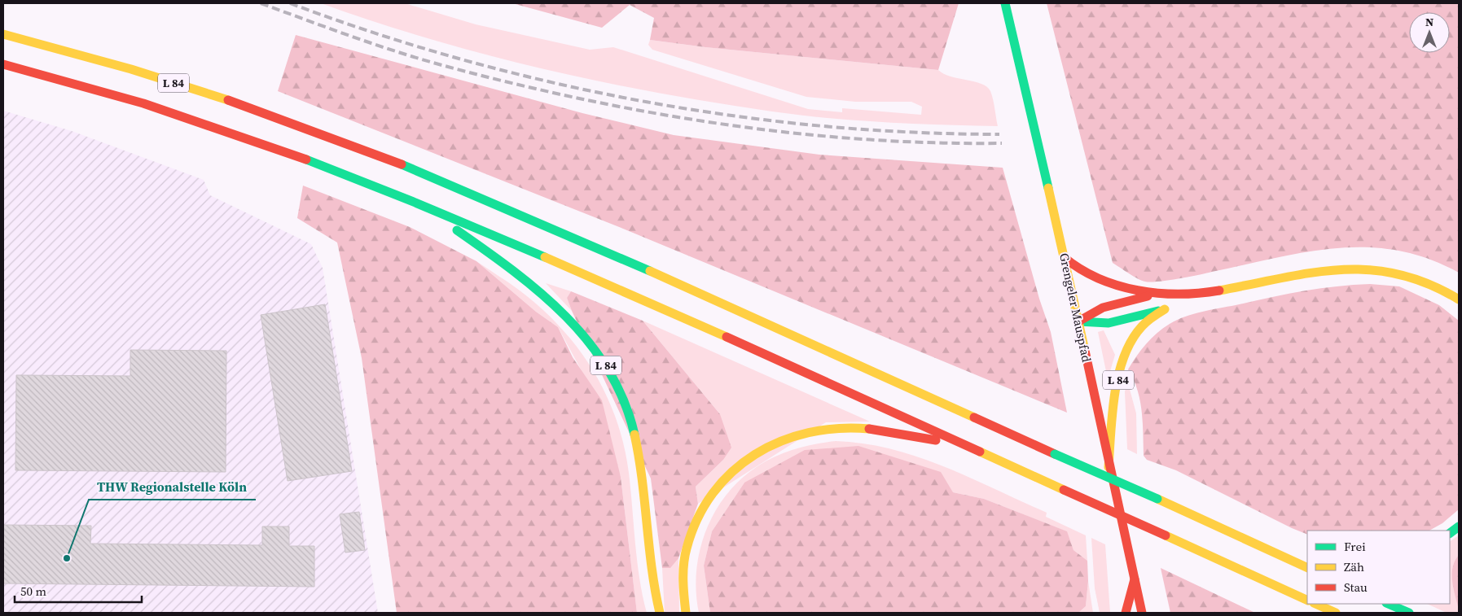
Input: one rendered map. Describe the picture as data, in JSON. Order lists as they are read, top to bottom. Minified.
{"streets":{"main road":["L 84","Grengeler Mauspfad"]},"crossings":[["L 84","Grengeler Mauspfad"]],"places":["THW Regionalstelle Köln"],"legend":["Frei","Zäh","Stau"],"scale_bar":"50 m","north":"top"}
